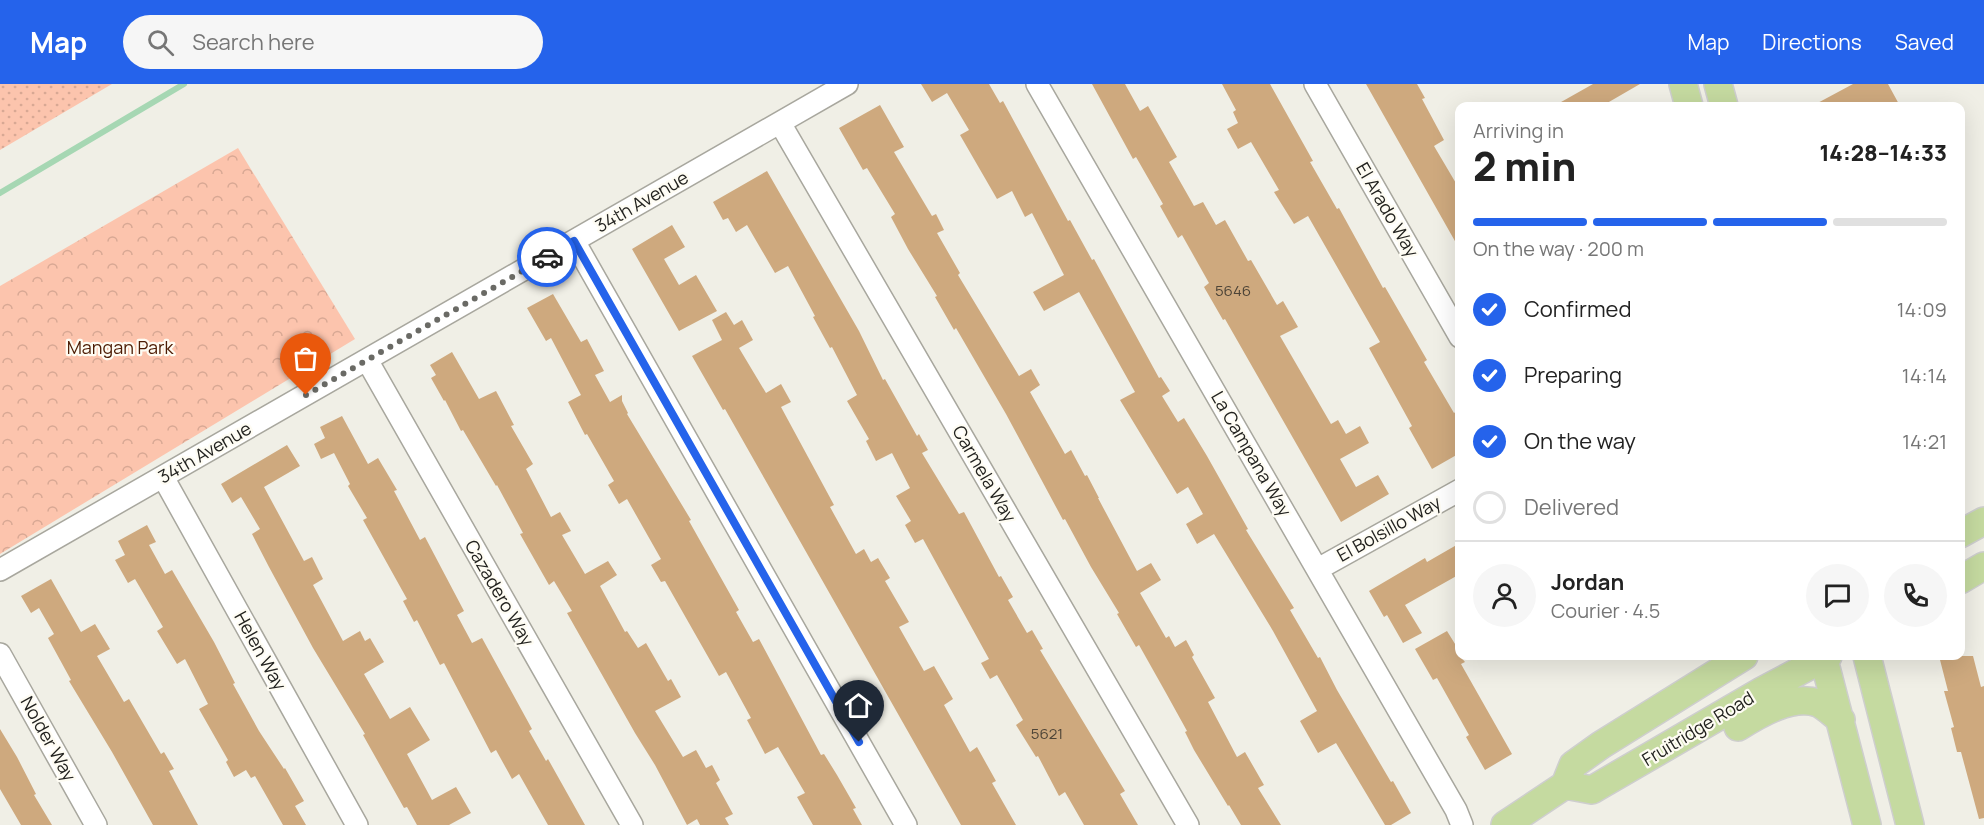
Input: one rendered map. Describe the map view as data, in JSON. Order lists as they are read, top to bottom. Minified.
{"streets":{"main road":["Fruitridge Road"],"street":["34th Avenue","El Arado Way","La Campana Way","Carmela Way","El Bolsillo Way","Cazadero Way","Helen Way","Nolder Way"]},"crossings":[["34th Avenue","Carmela Way"],["34th Avenue","Cazadero Way"],["34th Avenue","Helen Way"],["La Campana Way","El Bolsillo Way"]],"parks":["Mangan Park"],"house_numbers":["5646","5621"],"page":{"header":"Map","search":"Search here","nav":["Map","Directions","Saved"],"heading":["2 min","Arriving in","14:28–14:33"],"panel":["Jordan","Courier · 4.5"],"bar":"On the way · 200 m","list":[["Confirmed","14:09"],["Preparing","14:14"],["On the way","14:21"],"Delivered"]}}
